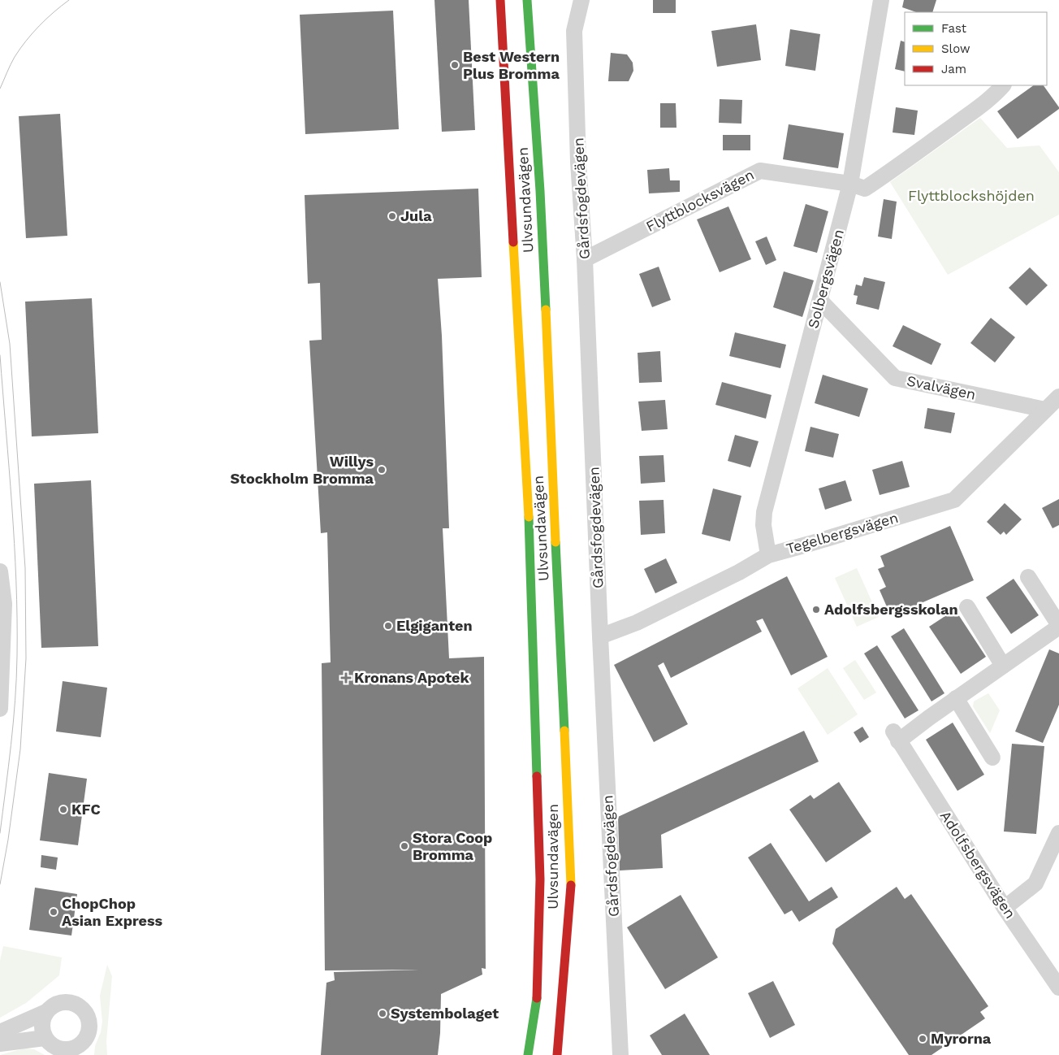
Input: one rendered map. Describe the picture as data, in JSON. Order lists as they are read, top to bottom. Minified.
{"streets":{"main road":["Ulvsundavägen"],"street":["Gårdsfogdevägen","Flyttblocksvägen","Solbergsvägen","Svalvägen","Tegelbergsvägen","Adolfsbergsvägen"]},"crossings":[["Gårdsfogdevägen","Flyttblocksvägen"],["Gårdsfogdevägen","Tegelbergsvägen"],["Flyttblocksvägen","Solbergsvägen"],["Solbergsvägen","Svalvägen"],["Solbergsvägen","Tegelbergsvägen"],["Svalvägen","Tegelbergsvägen"]],"parks":["Flyttblockshöjden"],"places":{"other":["Best Western Plus Bromma","Jula","Willys Stockholm Bromma","Adolfsbergsskolan","Elgiganten","KFC","Stora Coop Bromma","ChopChop Asian Express","Systembolaget","Myrorna"],"health":["Kronans Apotek"]},"legend":["Fast","Slow","Jam"]}
